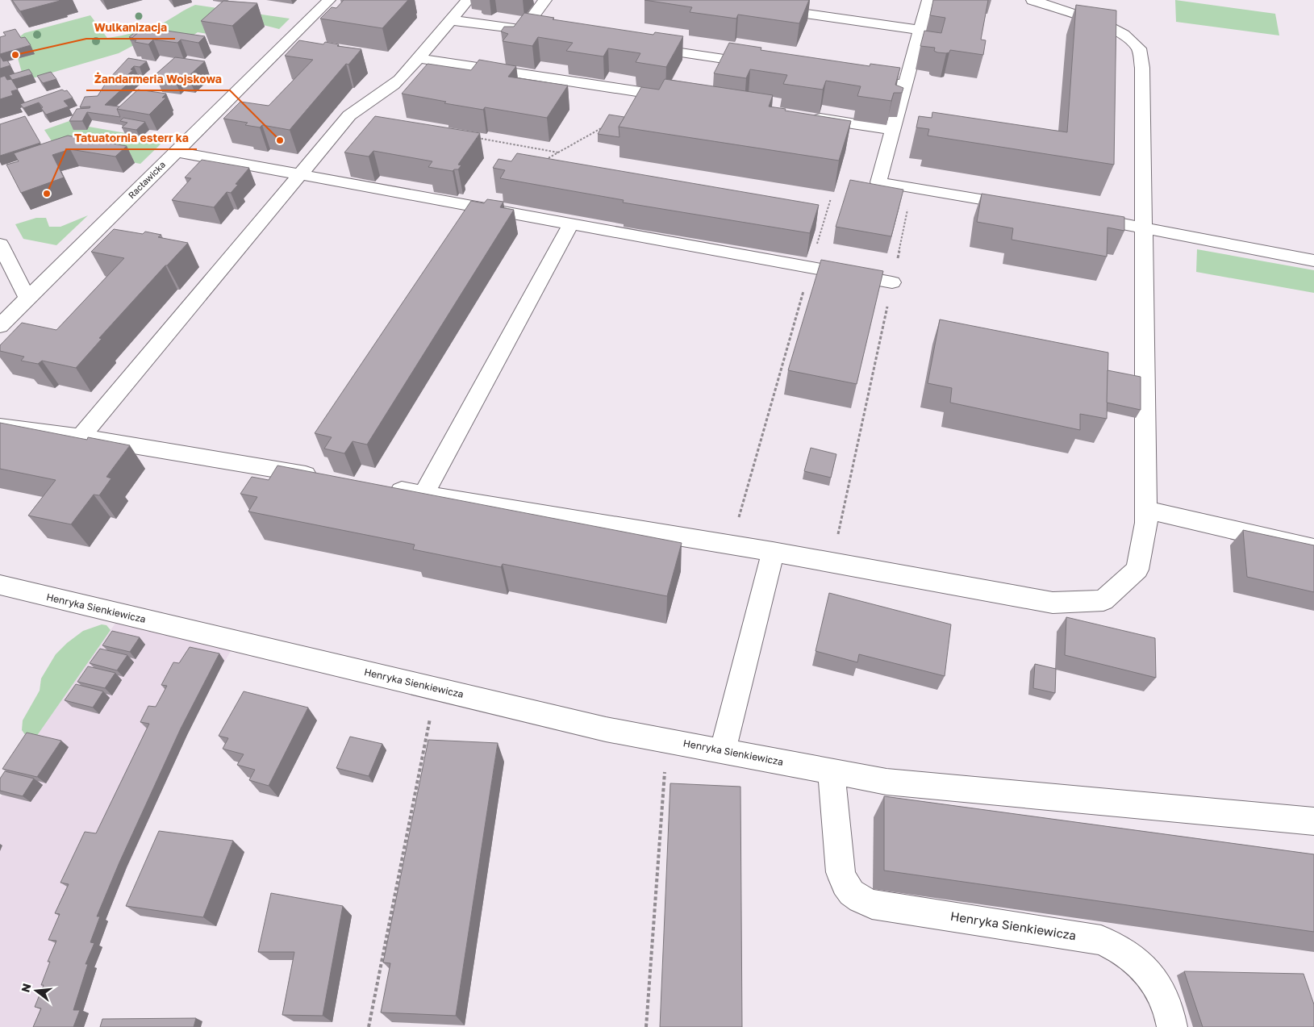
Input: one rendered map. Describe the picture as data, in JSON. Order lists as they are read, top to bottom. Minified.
{"streets":{"street":["Racławicka","Henryka Sienkiewicza"]},"places":["Wulkanizacja","Żandarmeria Wojskowa","Tatuatornia esterr ka"],"north":"left"}
